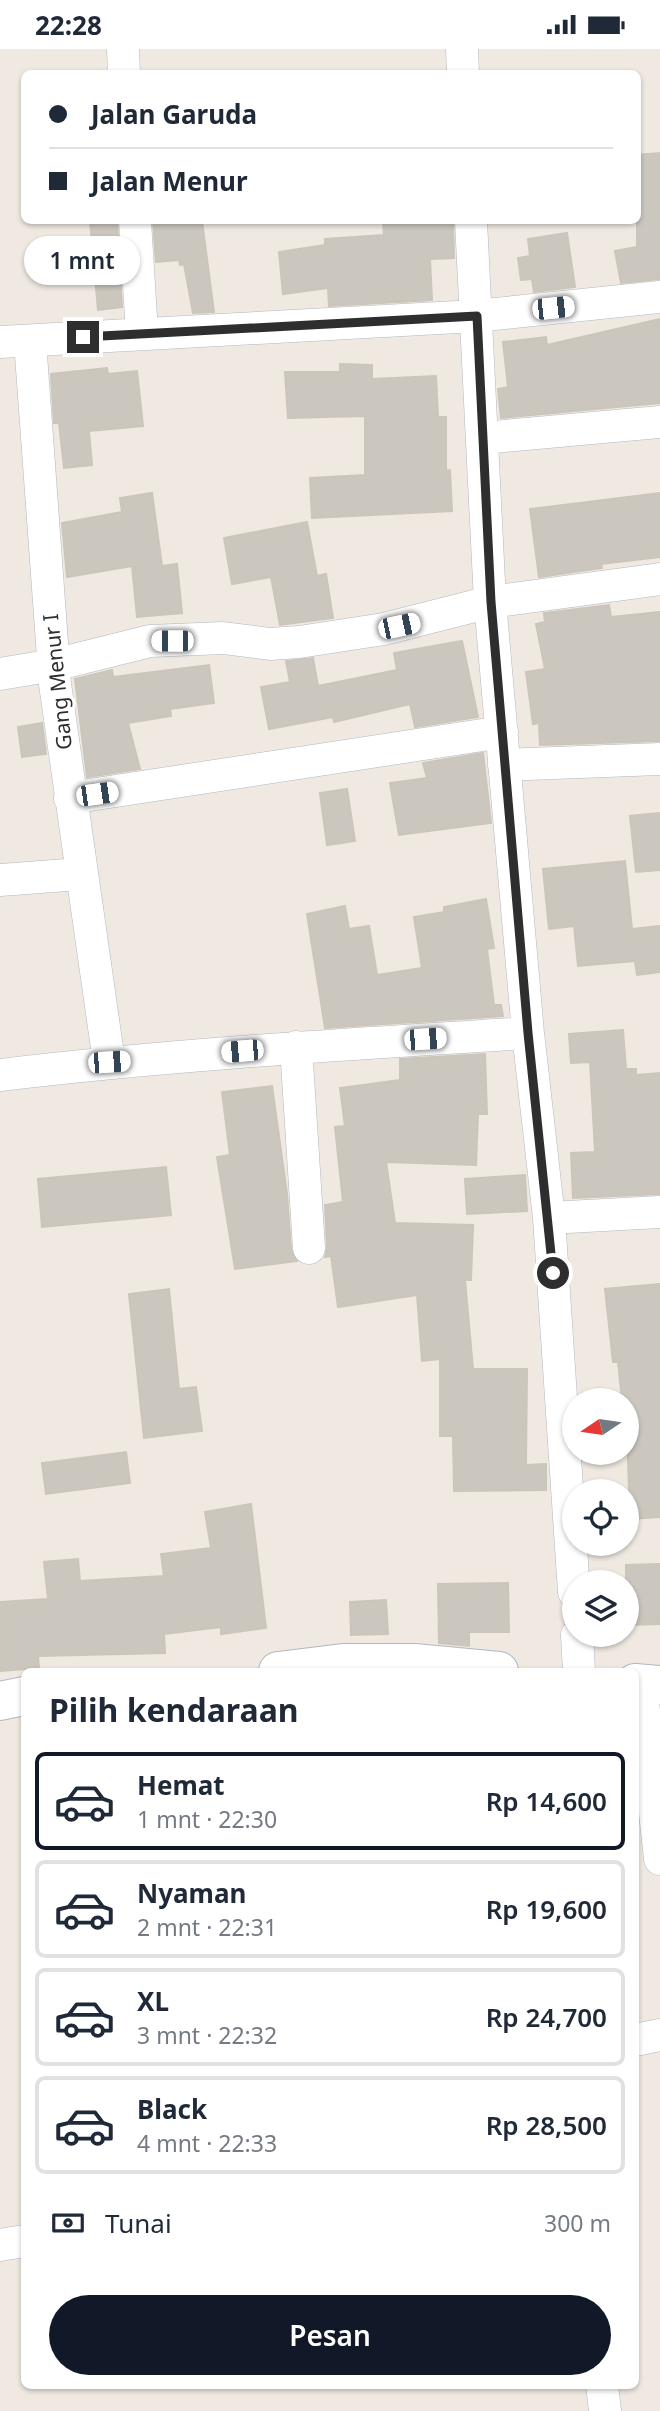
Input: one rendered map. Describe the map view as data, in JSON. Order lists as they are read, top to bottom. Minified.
{"streets":{"street":["Gang Menur I"]},"north":"left","page":{"status":"22:28","banner":["Jalan Garuda","Jalan Menur"],"bubble":"1 mnt","heading":"Pilih kendaraan","list":[{"name":"Hemat","note":"1 mnt · 22:30","value":"Rp 14,600"},{"name":"Nyaman","note":"2 mnt · 22:31","value":"Rp 19,600"},{"name":"XL","note":"3 mnt · 22:32","value":"Rp 24,700"},{"name":"Black","note":"4 mnt · 22:33","value":"Rp 28,500"}],"pay":["Tunai","300 m"],"buttons":"Pesan"}}
